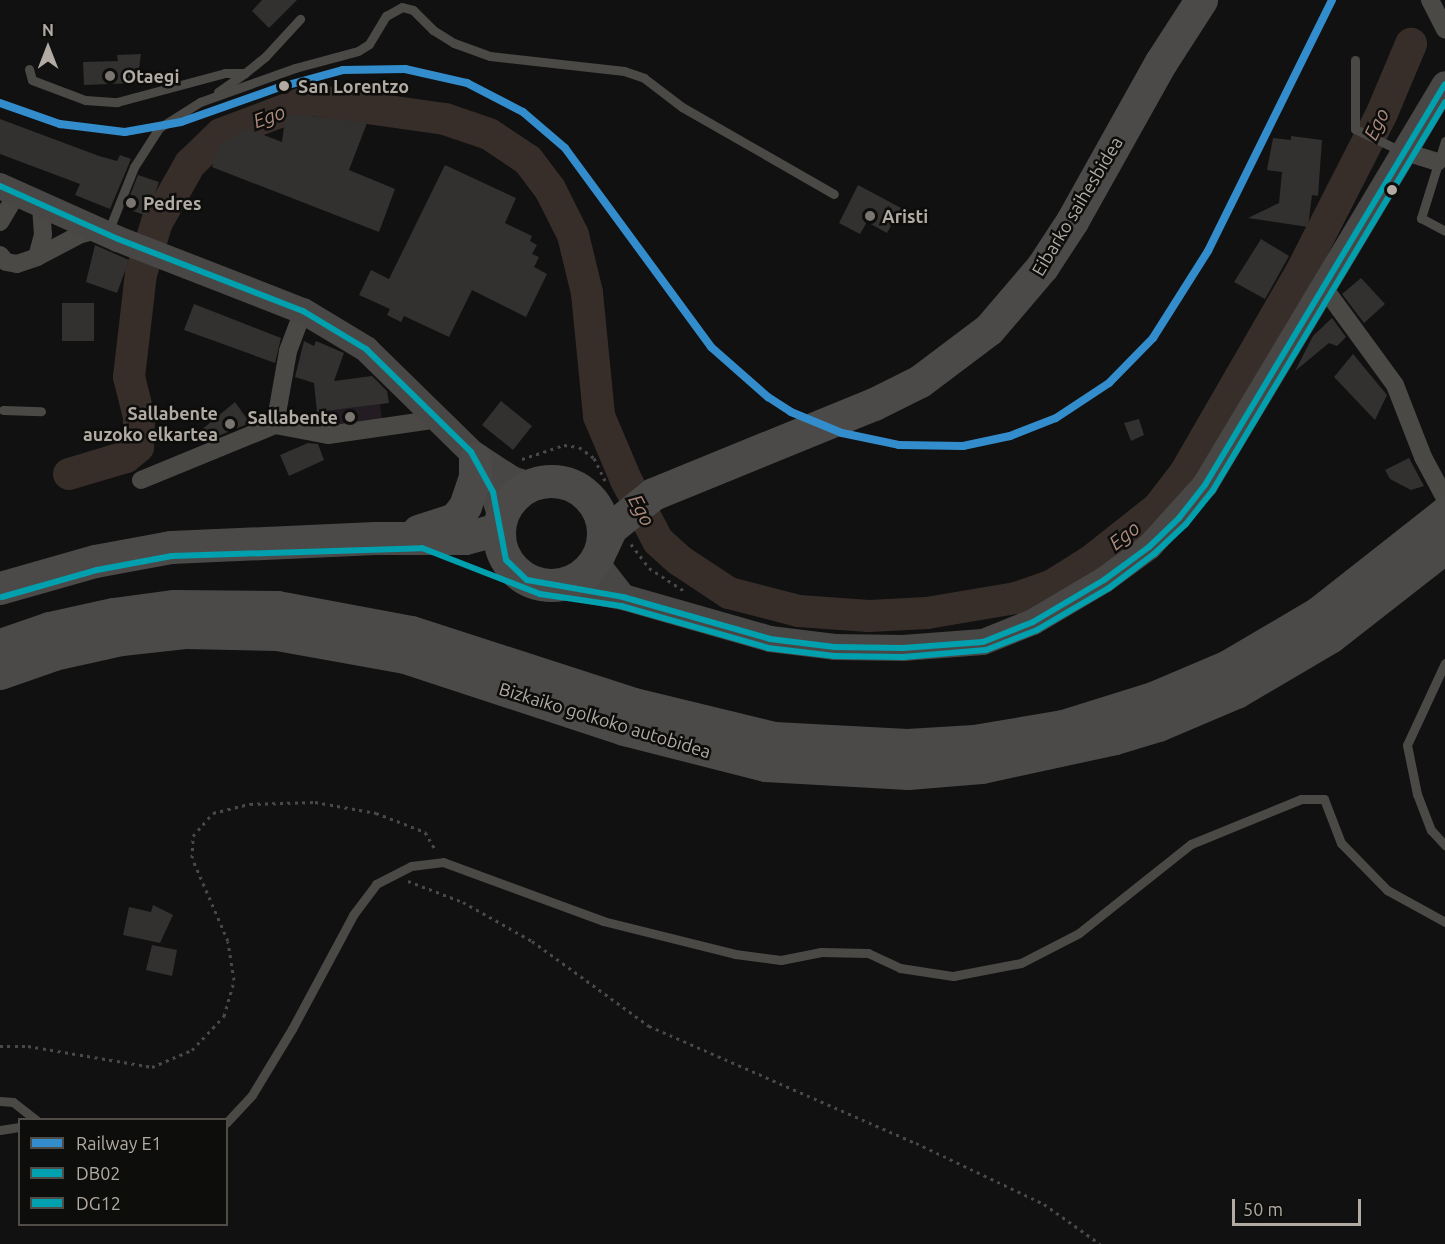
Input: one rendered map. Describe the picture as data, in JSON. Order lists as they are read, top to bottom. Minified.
{"streets":{"highway":["Eibarko saihesbidea","Bizkaiko golkoko autobidea"]},"water":["Ego"],"places":["Otaegi","San Lorentzo","Pedres","Aristi","Sallabente","Sallabente auzoko elkartea"],"lines":["rail line E1","transit line DB02","transit line DG12"],"legend":["Railway E1","DB02","DG12"],"scale_bar":"50 m","north":"top"}
